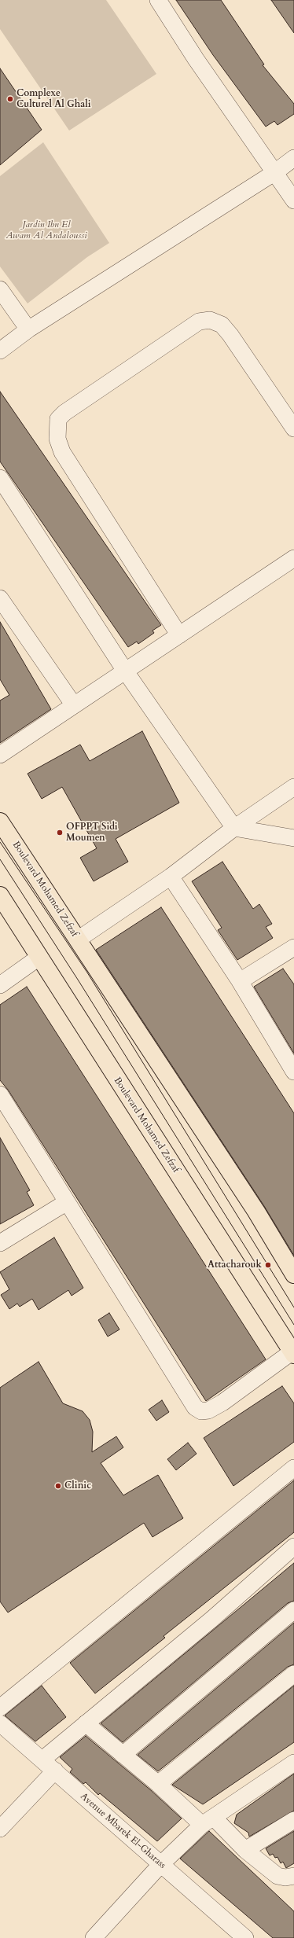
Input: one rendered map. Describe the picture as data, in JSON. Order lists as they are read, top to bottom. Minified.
{"streets":{"main road":["Boulevard Mohamed Zefzaf"],"street":["Avenue Mbarek El-Gharass"]},"parks":["Jardin Ibn El Awam Al Andaloussi"],"places":["Complexe Culturel Al Ghali","OFPPT Sidi Moumen","Attacharouk","Clinic"]}
